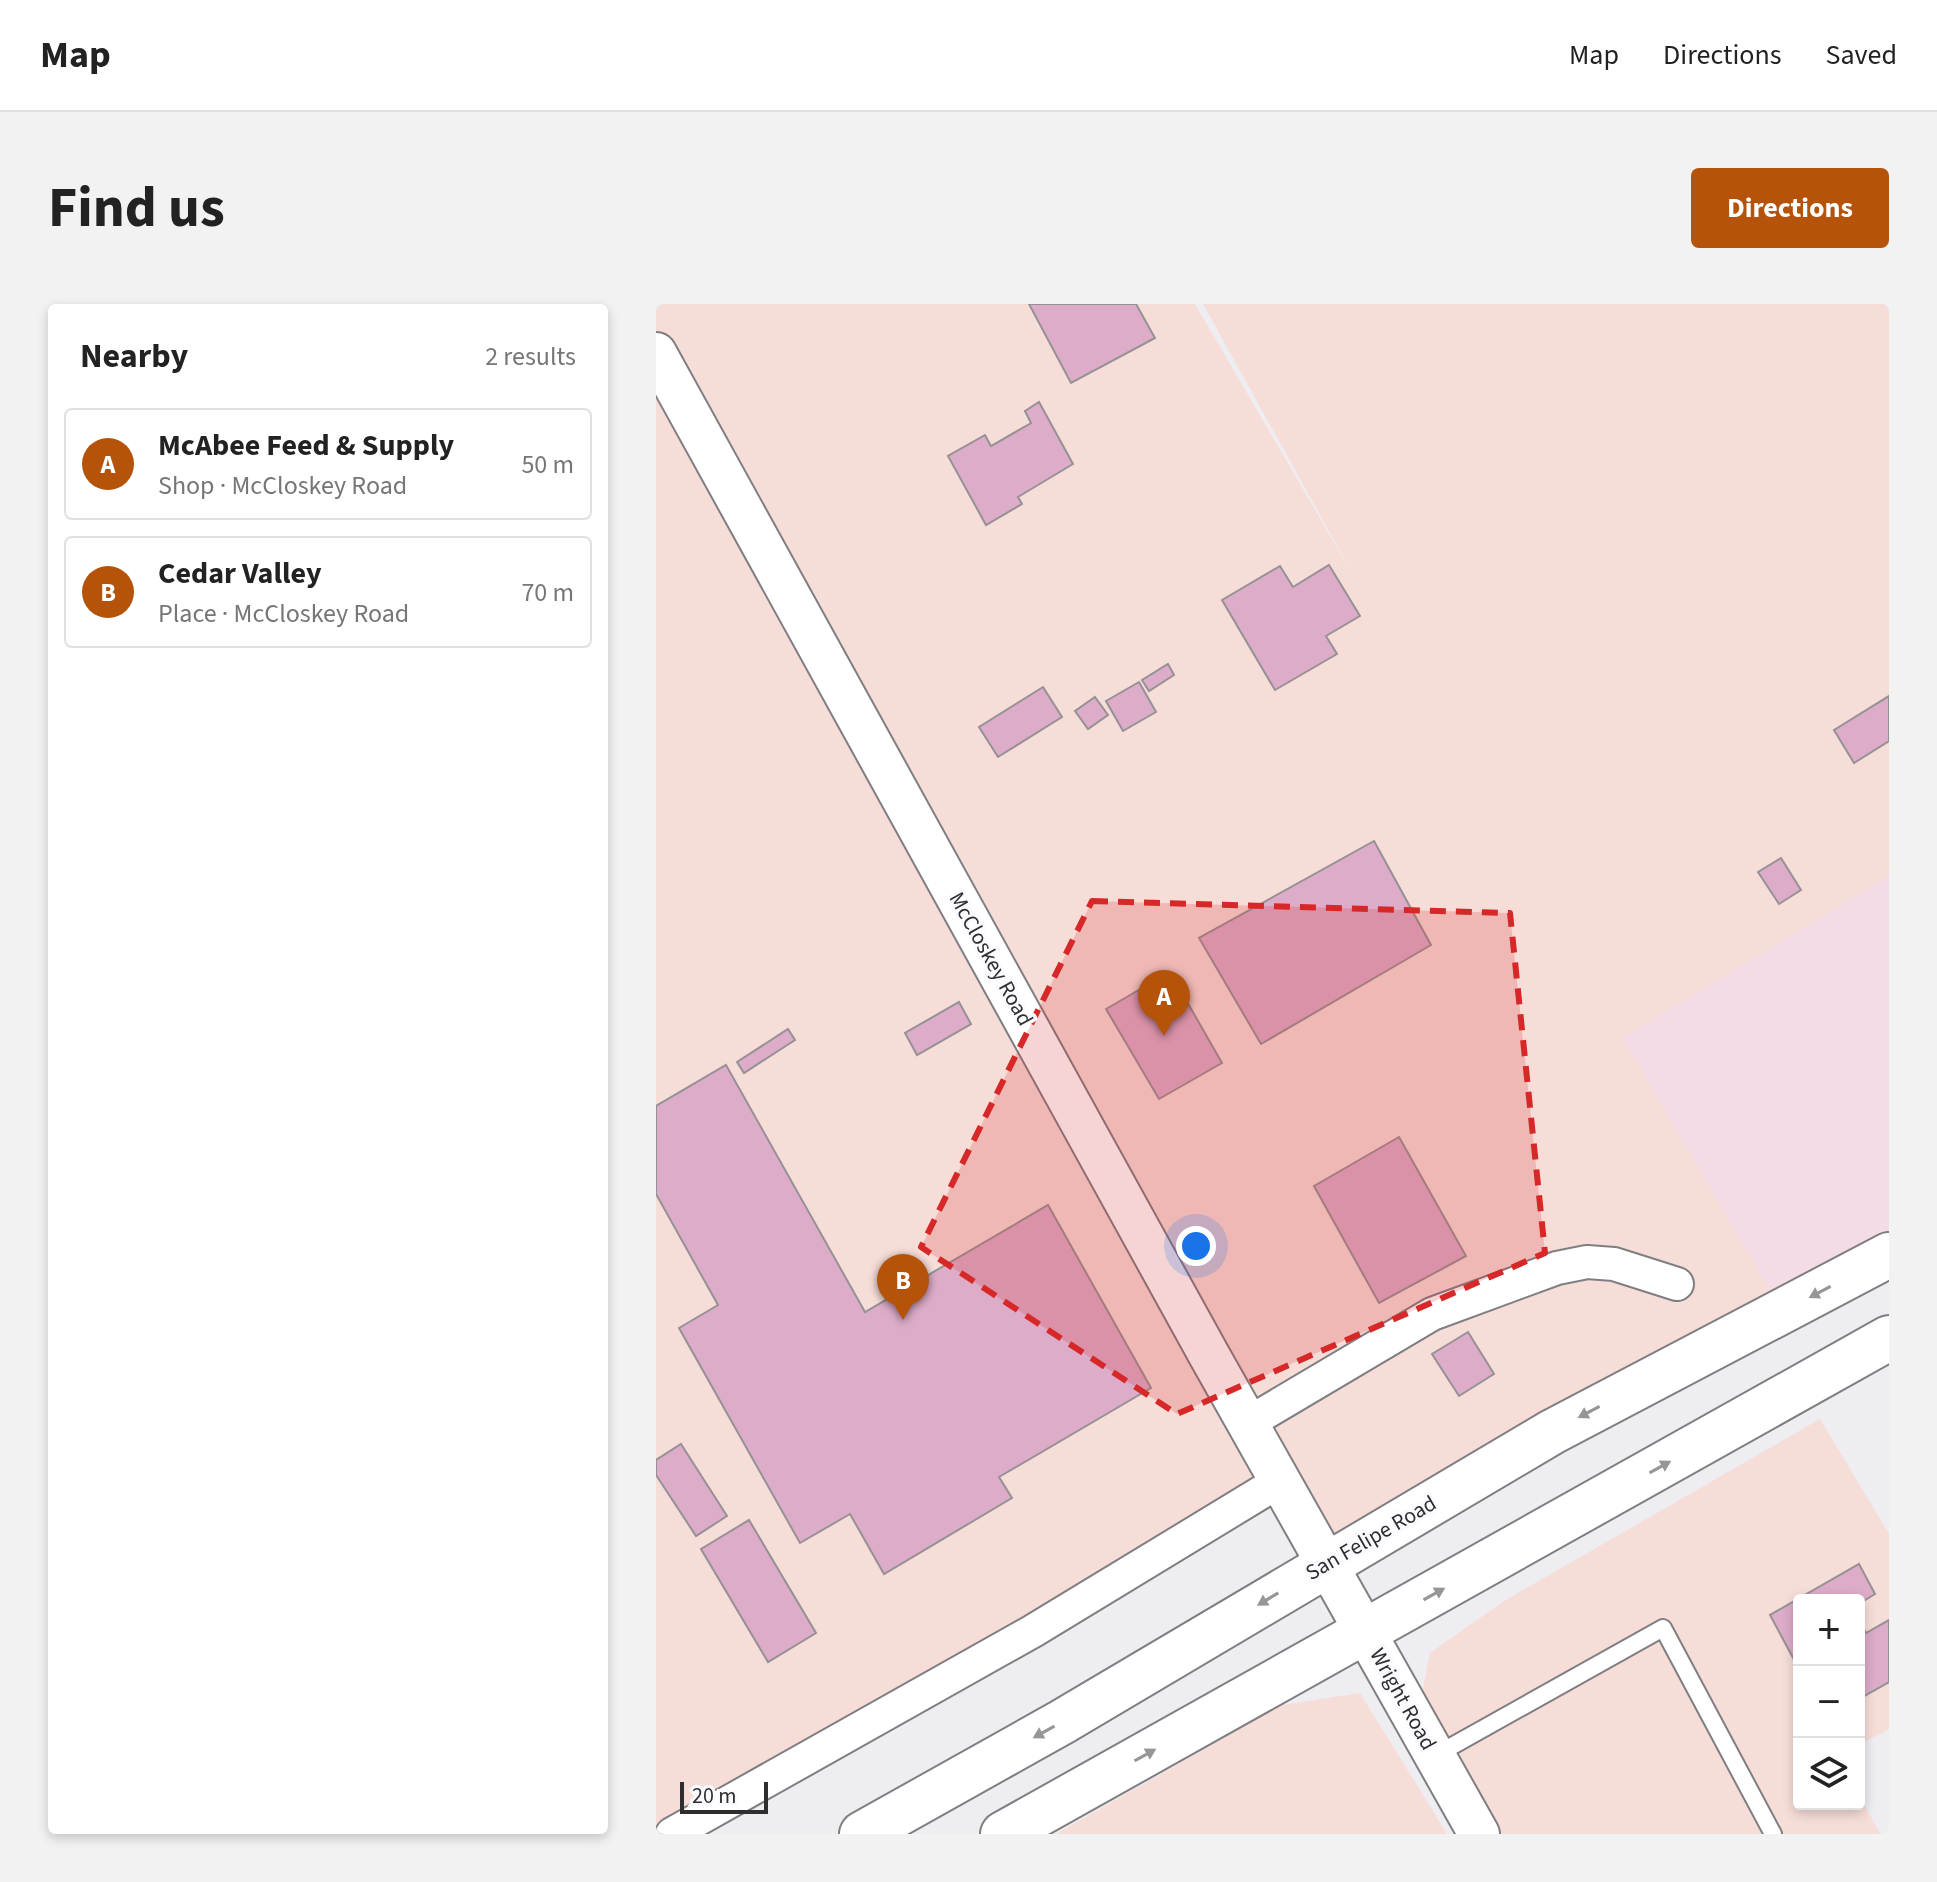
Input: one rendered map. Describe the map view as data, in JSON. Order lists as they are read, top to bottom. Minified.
{"streets":{"main road":["San Felipe Road"],"street":["McCloskey Road","Wright Road"]},"crossings":[["McCloskey Road","San Felipe Road"],["McCloskey Road","Wright Road"],["San Felipe Road","Wright Road"]],"scale_bar":"20 m","page":{"header":"Map","nav":["Map","Directions","Saved"],"buttons":"Directions","title":"Find us","heading":["Nearby","2 results"],"list":[{"mark":"A","name":"McAbee Feed & Supply","note":"Shop · McCloskey Road","value":"50 m"},{"mark":"B","name":"Cedar Valley","note":"Place · McCloskey Road","value":"70 m"}],"pins":["A","B"],"map_buttons":["+","−"],"scale":"20 m"}}
